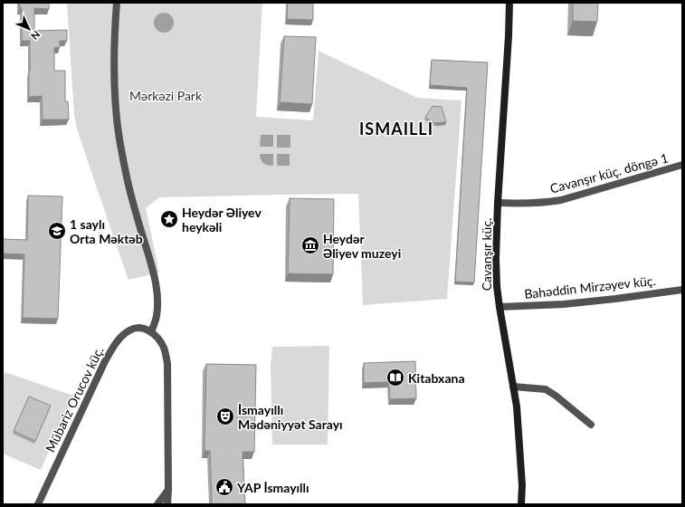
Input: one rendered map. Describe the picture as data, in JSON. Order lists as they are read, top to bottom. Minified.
{"streets":{"main road":["Cavanşır küç."],"street":["Cavanşır küç. döngə 1","Bahəddin Mirzəyev küç.","Mübariz Orucov küç."]},"crossings":[["Cavanşır küç. döngə 1","Cavanşır küç."],["Cavanşır küç.","Bahəddin Mirzəyev küç."]],"districts":["ISMAILLI"],"parks":["Mərkəzi Park"],"places":{"place":["Heydər Əliyev heykəli"],"school or university":["1 saylı Orta Məktəb"],"museum":["Heydər Əliyev muzeyi"],"library":["Kitabxana"],"theatre":["İsmayıllı Mədəniyyət Sarayı"],"public building":["YAP İsmayıllı"]},"north":"bottom right"}
